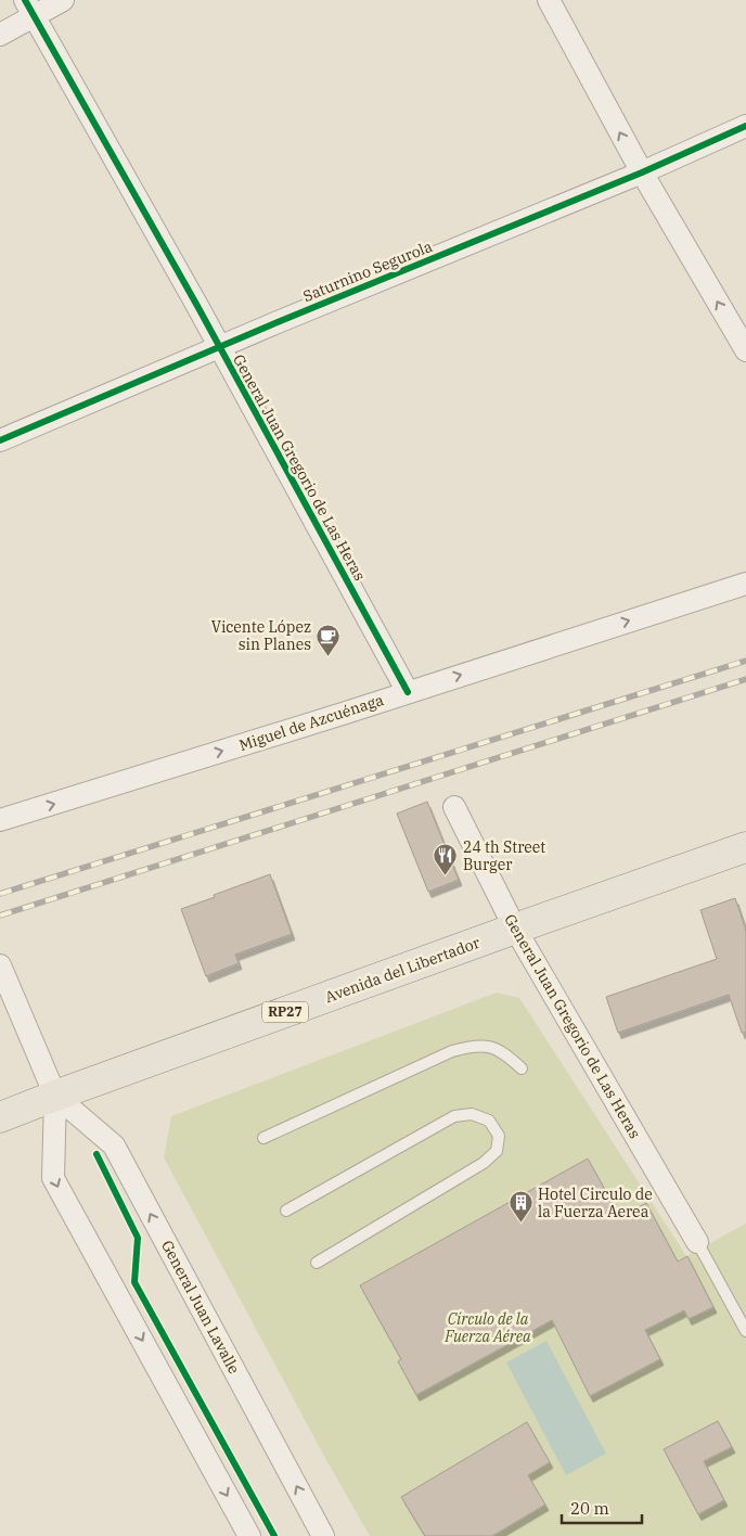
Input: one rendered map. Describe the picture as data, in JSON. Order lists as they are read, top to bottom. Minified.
{"streets":{"main road":["Avenida del Libertador","RP27"],"street":["Saturnino Segurola","General Juan Gregorio de Las Heras","Miguel de Azcuénaga","General Juan Lavalle"]},"crossings":[["Saturnino Segurola","General Juan Gregorio de Las Heras"],["General Juan Gregorio de Las Heras","Miguel de Azcuénaga"],["General Juan Gregorio de Las Heras","Avenida del Libertador"],["Avenida del Libertador","General Juan Lavalle"]],"one_way":["Miguel de Azcuénaga"],"parks":["Círculo de la Fuerza Aérea"],"places":{"cafe":["Vicente López sin Planes"],"restaurant":["24 th Street Burger"],"building":["Hotel Circulo de la Fuerza Aerea"]},"scale_bar":"20 m"}
